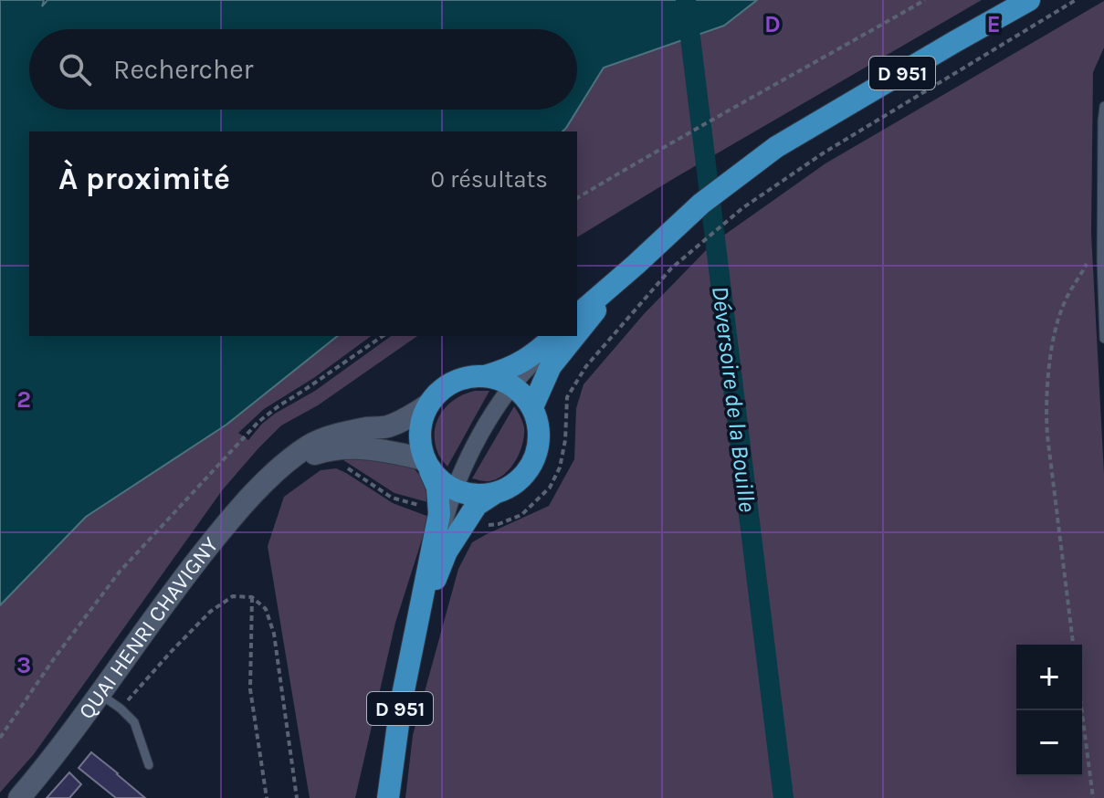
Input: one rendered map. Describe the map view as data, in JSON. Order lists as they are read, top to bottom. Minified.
{"streets":{"main road":["D 951","QUAI HENRI CHAVIGNY"]},"water":["Déversoire de la Bouille"],"page":{"search":"Rechercher","heading":["À proximité","0 résultats"],"map_buttons":["+","−"]},"grid":{"columns":["D","E"],"rows":["2","3"]}}
